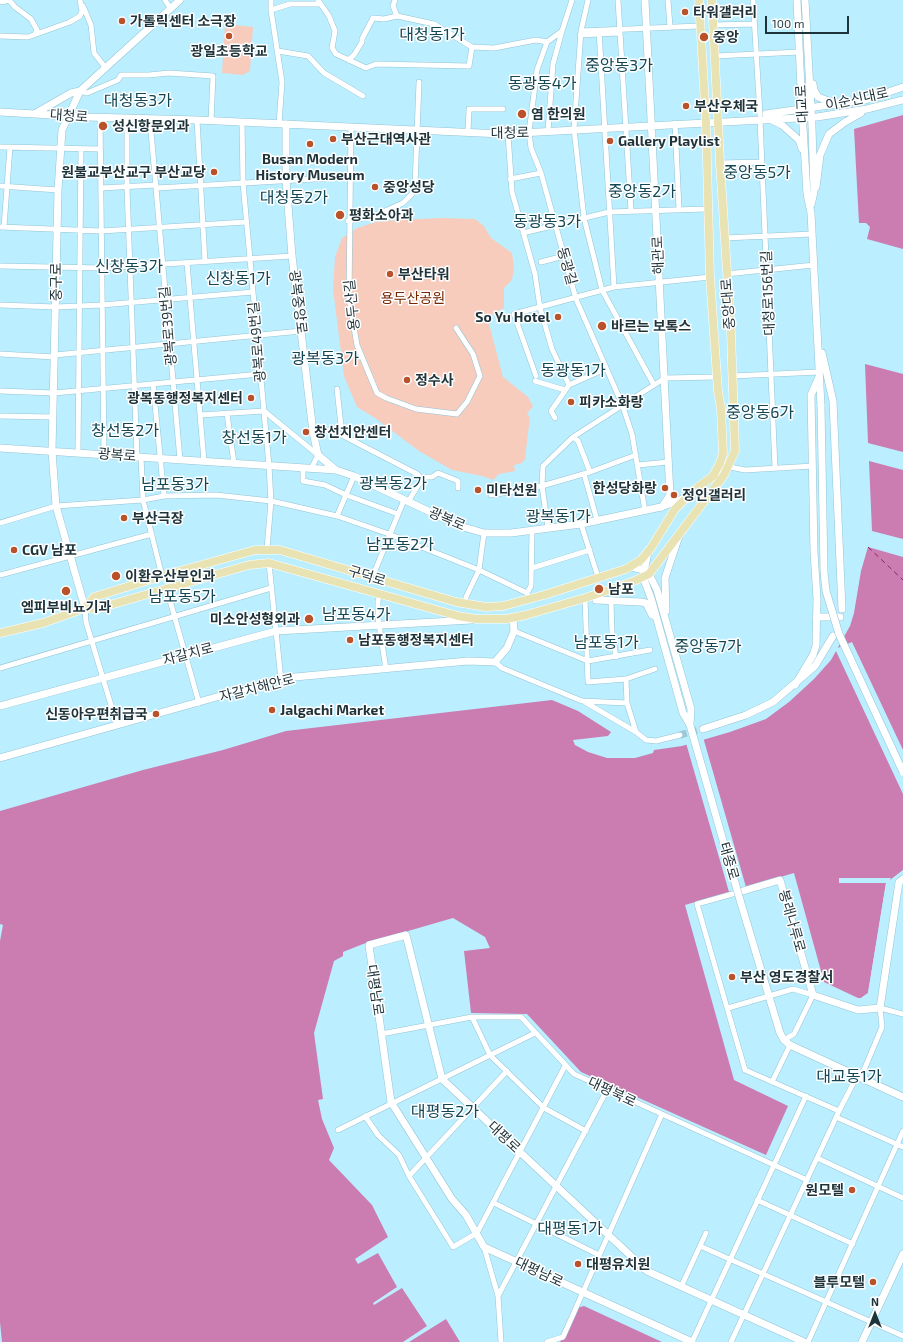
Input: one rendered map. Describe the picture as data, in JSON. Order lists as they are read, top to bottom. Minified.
{"streets":{"main road":["이순신대로","대교로","대청로","해관로","중구로","광복중앙로","중앙대로","광복로","구덕로","자갈치로","자갈치해안로","태종로","봉래나루로","대평남로","대평로"],"street":["동광길","대청로156번길","용두산길","광복로39번길","광복로49번길","대평북로"]},"crossings":[["이순신대로","대교로"],["이순신대로","대청로"],["이순신대로","대청로156번길"],["대교로","대청로"],["대청로","해관로"],["대청로","동광길"],["대청로","중구로"],["대청로","대청로156번길"],["대청로","광복중앙로"],["대청로","중앙대로"],["대청로","용두산길"],["대청로","광복로39번길"],["대청로","광복로49번길"],["해관로","광복로"],["동광길","광복로"],["중구로","광복로"],["중구로","구덕로"],["중앙대로","광복로"],["중앙대로","구덕로"],["중앙대로","태종로"],["광복로39번길","광복로"],["광복로49번길","광복로"],["광복로49번길","구덕로"],["구덕로","자갈치로"],["구덕로","태종로"],["대평남로","대평북로"],["대평남로","대평로"]],"districts":["대청동1가","중앙동3가","동광동4가","대청동3가","중앙동5가","중앙동2가","대청동2가","동광동3가","신창동3가","신창동1가","광복동3가","동광동1가","중앙동6가","창선동2가","창선동1가","광복동2가","남포동3가","광복동1가","남포동2가","남포동5가","남포동4가","남포동1가","중앙동7가","대교동1가","대평동2가","대평동1가"],"parks":["용두산공원"],"places":["타워갤러리","가톨릭센터 소극장","광일초등학교","중앙","부산우체국","염 한의원","성신항문외과","부산근대역사관","Gallery Playlist","Busan Modern History Museum","원불교부산교구 부산교당","중앙성당","평화소아과","부산타워","So Yu Hotel","바르는 보톡스","정수사","광복동행정복지센터","피카소화랑","창선치안센터","한성당화랑","미타선원","정인갤러리","부산극장","CGV 남포","이환우산부인과","남포","엠피부비뇨기과","미소안성형외과","남포동행정복지센터","Jalgachi Market","신동아우편취급국","부산 영도경찰서","원모텔","대평유치원","블루모텔"],"scale_bar":"100 m","north":"top"}
